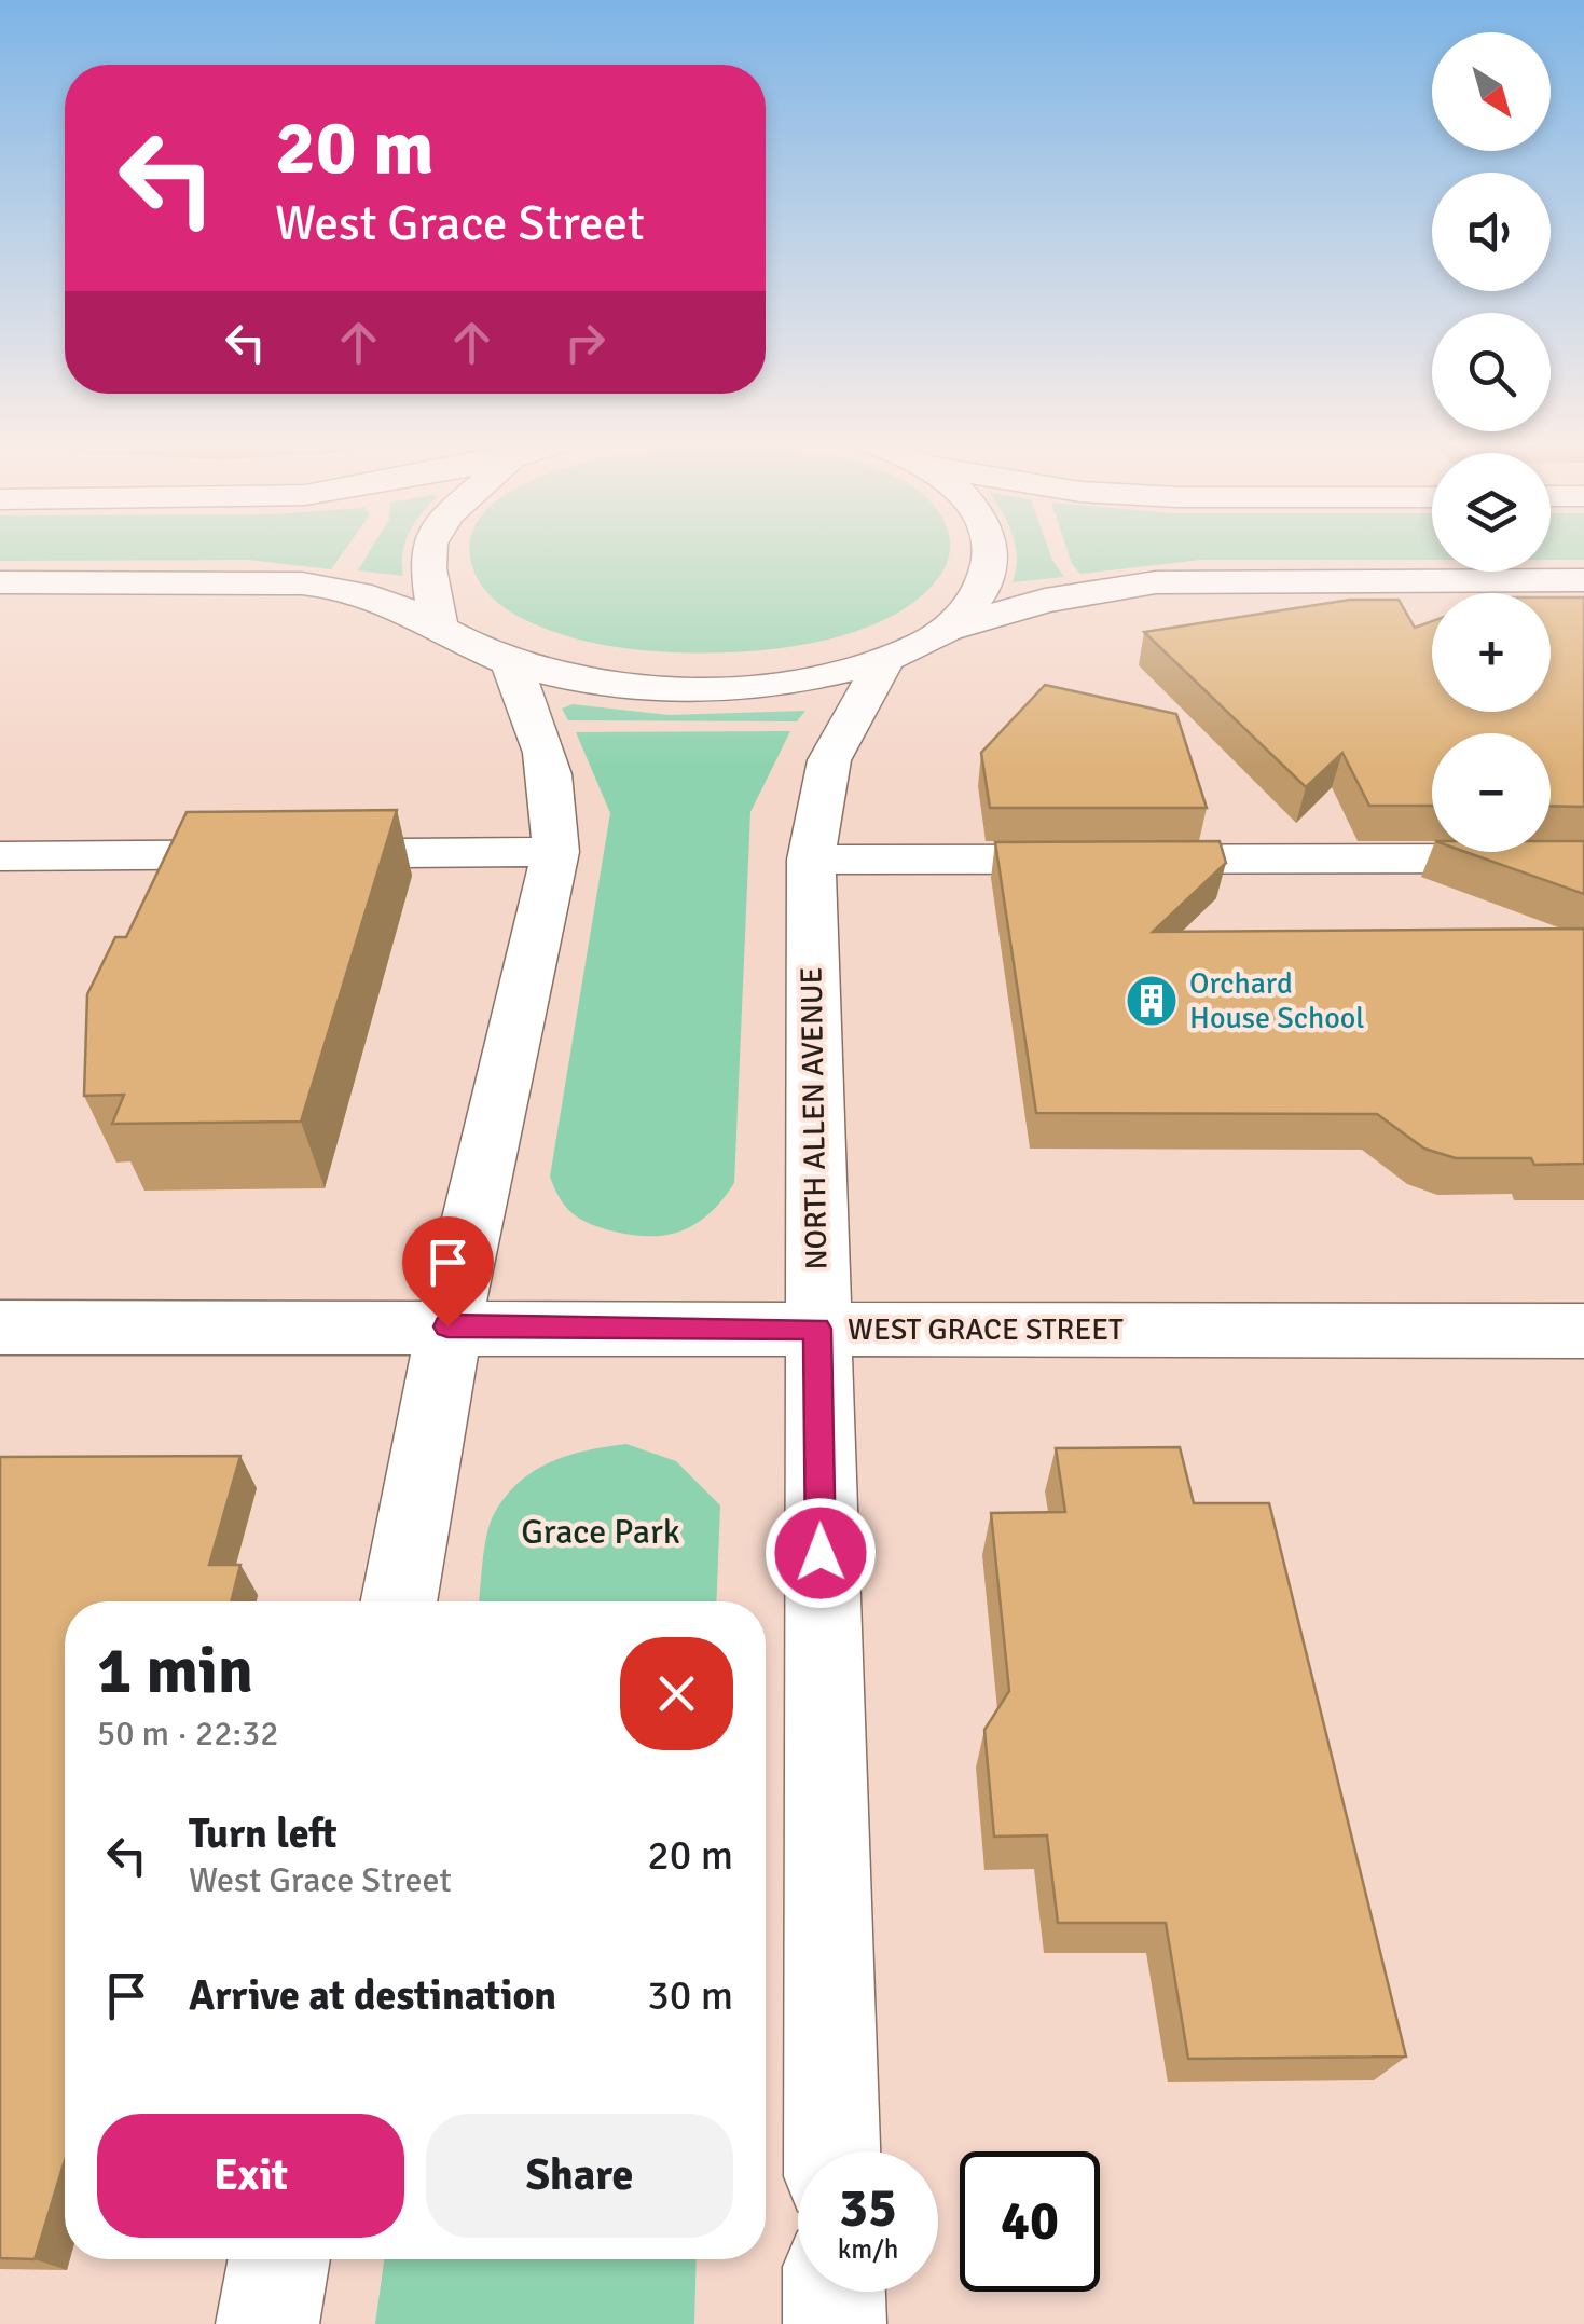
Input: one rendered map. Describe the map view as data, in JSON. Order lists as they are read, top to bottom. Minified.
{"streets":{"street":["NORTH ALLEN AVENUE","WEST GRACE STREET"]},"crossings":[["NORTH ALLEN AVENUE","WEST GRACE STREET"]],"parks":["Grace Park"],"places":{"building":["Orchard House School"]},"north":"bottom right","page":{"map_buttons":["+","−"],"turn":["20 m","West Grace Street"],"heading":["1 min","50 m · 22:32"],"list":[{"name":"Turn left","note":"West Grace Street","value":"20 m"},{"name":"Arrive at destination","value":"30 m"}],"buttons":["Exit","Share"],"speed":"35 km/h","limit":"40"}}
